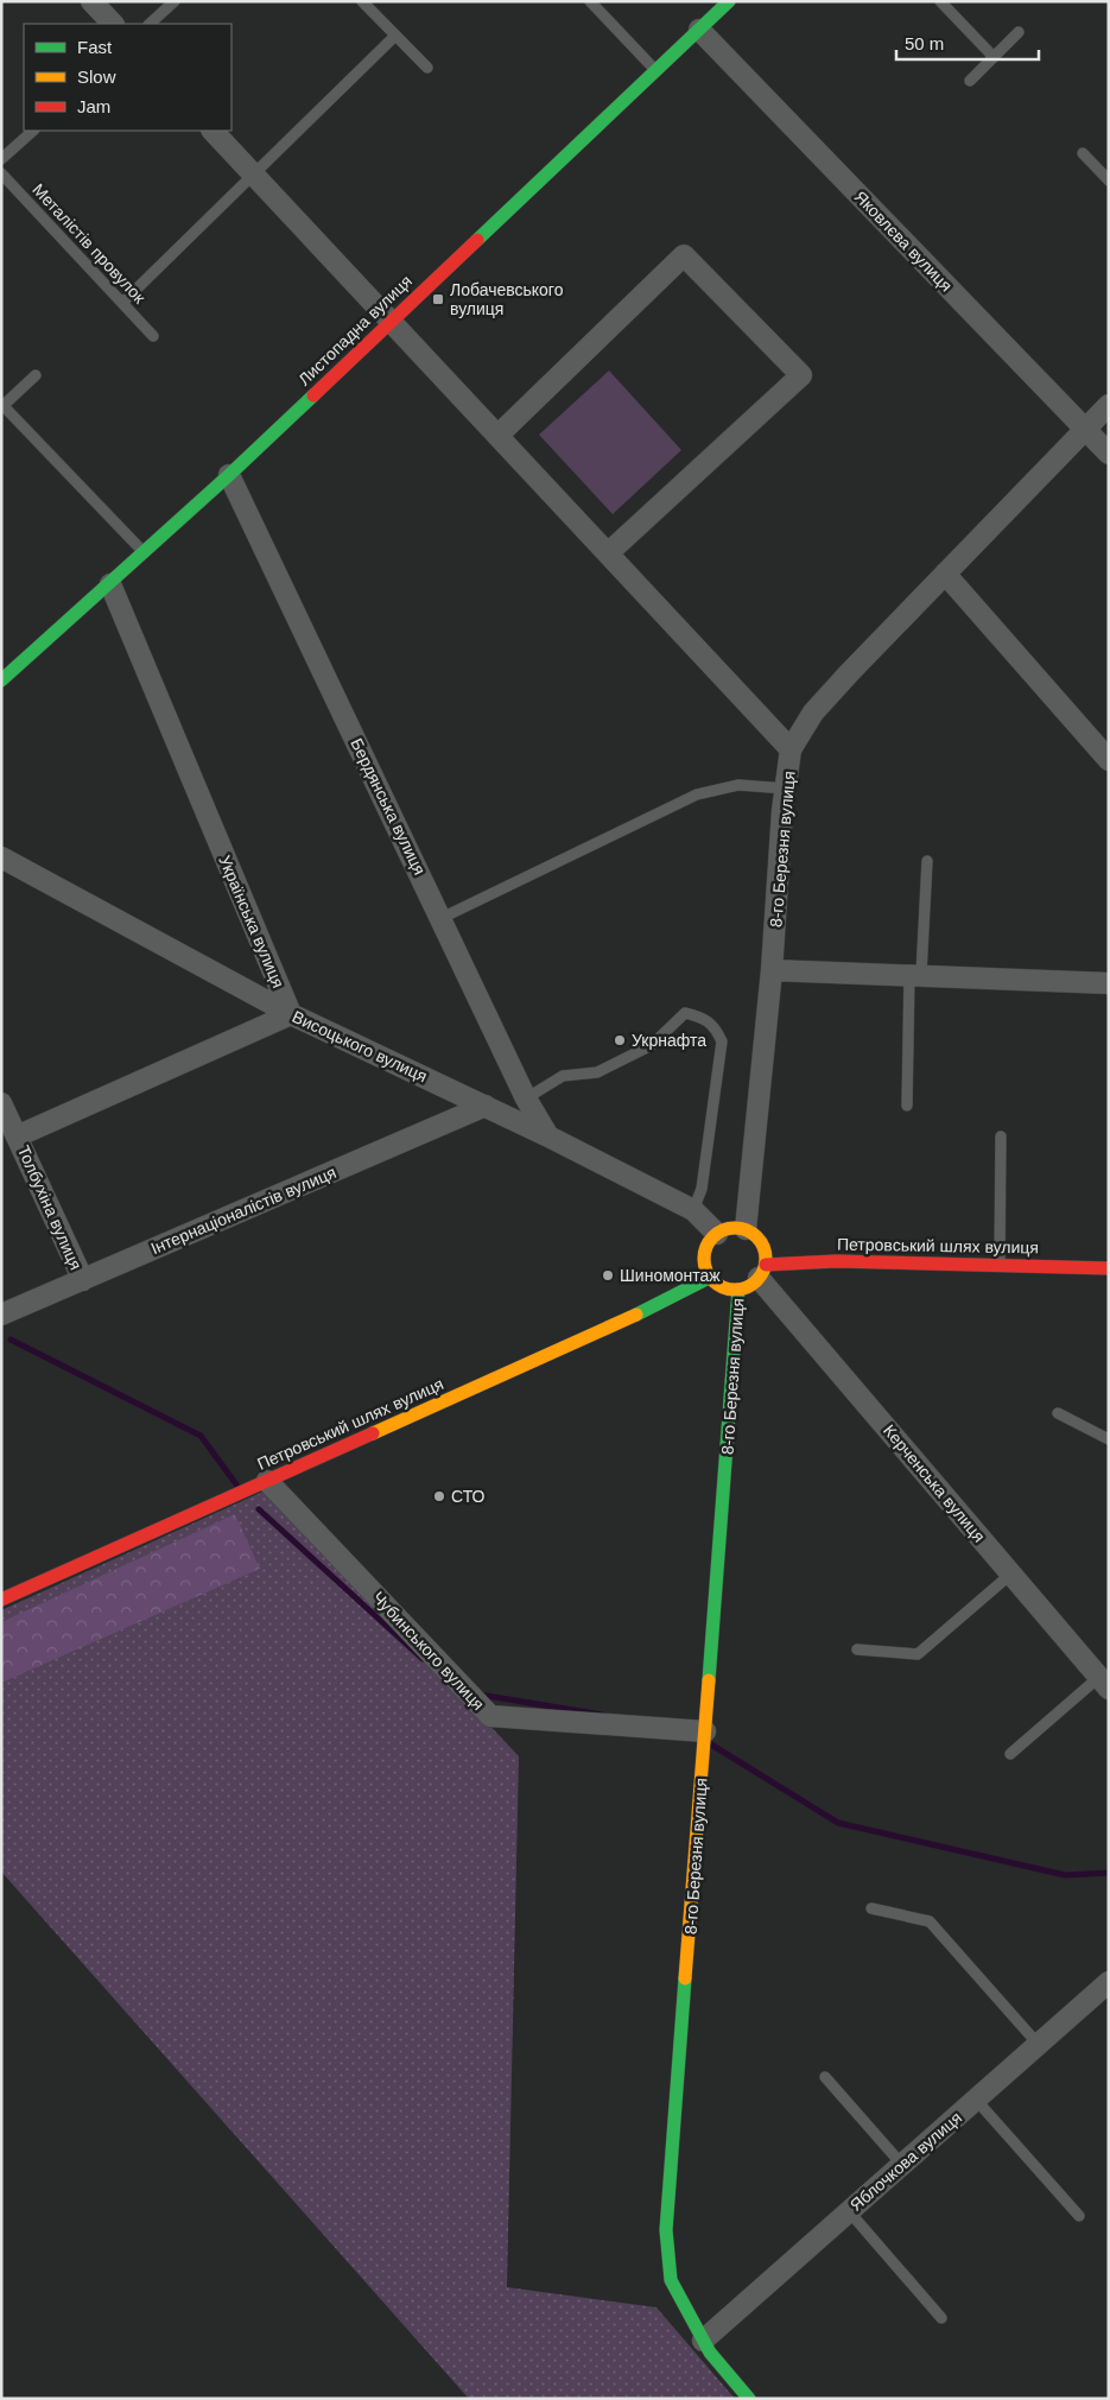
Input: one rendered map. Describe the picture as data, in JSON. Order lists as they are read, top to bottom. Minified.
{"streets":{"street":["Яковлєва вулиця","Листопадна вулиця","Бердянська вулиця","8-го Березня вулиця","Українська вулиця","Висоцького вулиця","Толбухіна вулиця","Інтернаціоналістів вулиця","Петровський шлях вулиця","Керченська вулиця","Чубинського вулиця","Яблочкова вулиця"],"lane":["Металістів провулок"]},"crossings":[["Яковлєва вулиця","Листопадна вулиця"],["Яковлєва вулиця","8-го Березня вулиця"],["Листопадна вулиця","Бердянська вулиця"],["Листопадна вулиця","Українська вулиця"],["Бердянська вулиця","Висоцького вулиця"],["8-го Березня вулиця","Висоцького вулиця"],["8-го Березня вулиця","Петровський шлях вулиця"],["8-го Березня вулиця","Керченська вулиця"],["8-го Березня вулиця","Чубинського вулиця"],["8-го Березня вулиця","Яблочкова вулиця"],["Українська вулиця","Висоцького вулиця"],["Висоцького вулиця","Інтернаціоналістів вулиця"],["Висоцького вулиця","Петровський шлях вулиця"],["Висоцького вулиця","Керченська вулиця"],["Толбухіна вулиця","Інтернаціоналістів вулиця"],["Петровський шлях вулиця","Керченська вулиця"],["Петровський шлях вулиця","Чубинського вулиця"]],"places":{"transit":["Лобачевського вулиця"],"other":["Укрнафта","Шиномонтаж","СТО"]},"legend":["Fast","Slow","Jam"],"scale_bar":"50 m"}
